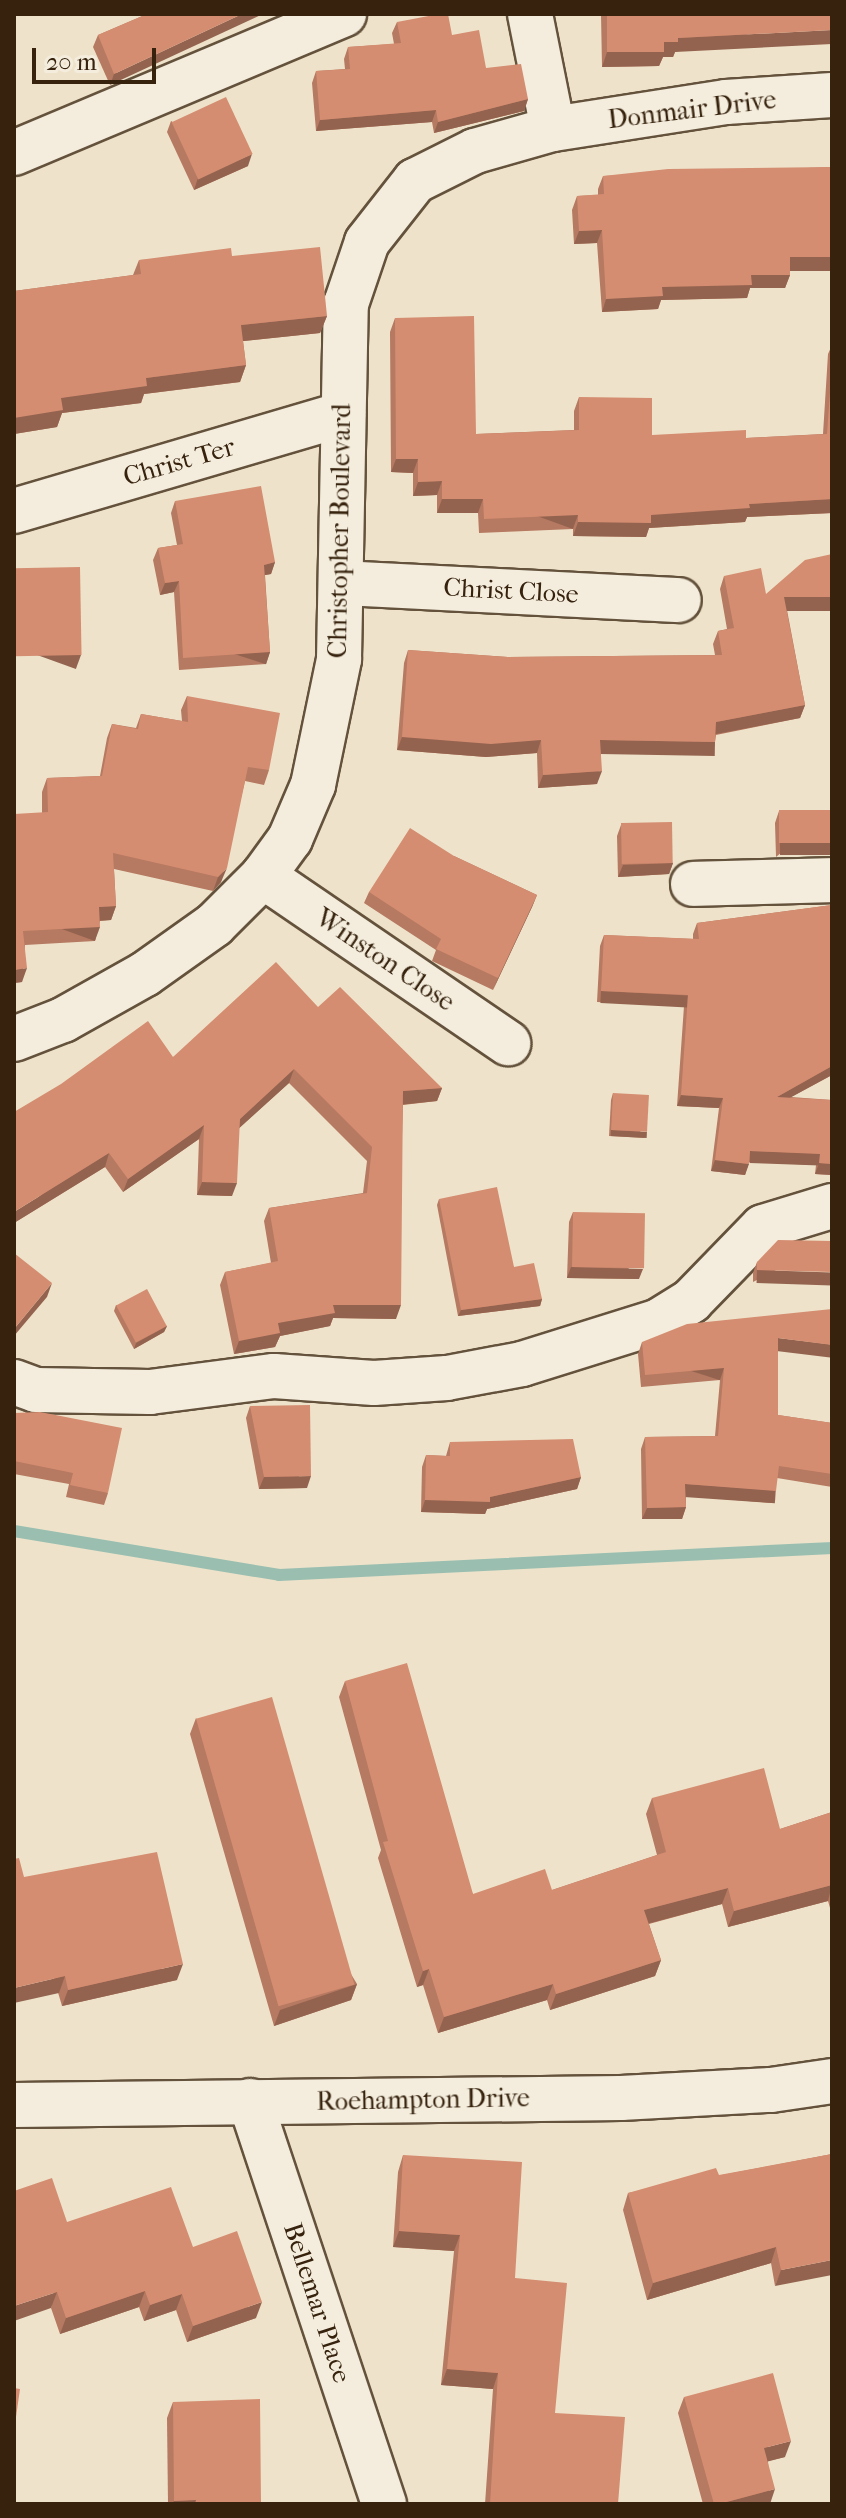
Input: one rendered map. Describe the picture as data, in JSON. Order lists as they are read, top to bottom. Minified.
{"streets":{"street":["Donmair Drive","Christ Ter","Christopher Boulevard","Christ Close","Winston Close","Roehampton Drive","Bellemar Place"]},"crossings":[["Donmair Drive","Christopher Boulevard"],["Christ Ter","Christopher Boulevard"],["Christopher Boulevard","Christ Close"],["Christopher Boulevard","Winston Close"],["Roehampton Drive","Bellemar Place"]],"scale_bar":"20 m"}
